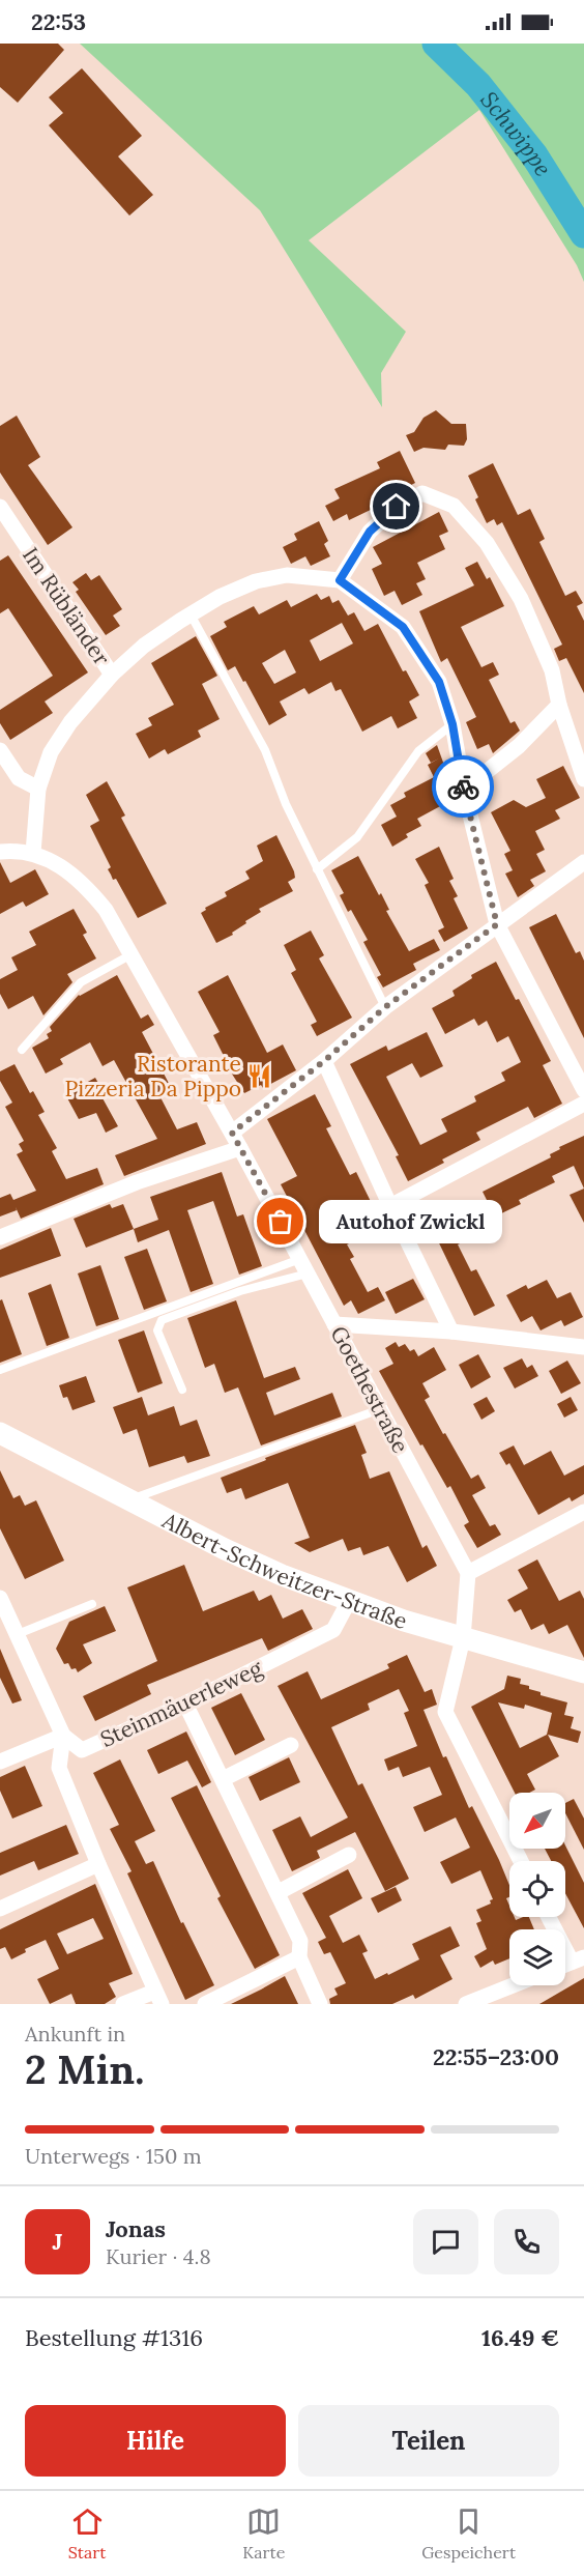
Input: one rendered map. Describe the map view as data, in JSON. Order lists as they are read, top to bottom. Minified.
{"streets":{"street":["Im Rübländer","Goethestraße","Albert-Schweitzer-Straße","Steinmäuerleweg"]},"crossings":[["Albert-Schweitzer-Straße","Steinmäuerleweg"]],"water":["Schwippe"],"places":{"restaurant":["Ristorante Pizzeria Da Pippo"],"other":["Autohof Zwickl"]},"north":"bottom left","page":{"status":"22:53","bubble":"Autohof Zwickl","heading":["2 Min.","Ankunft in","22:55–23:00"],"panel":["Jonas","Kurier · 4.8","Bestellung #1316","16.49 €"],"bar":"Unterwegs · 150 m","round":"J","buttons":["Hilfe","Teilen"],"tabs":["Start","Karte","Gespeichert"]}}
